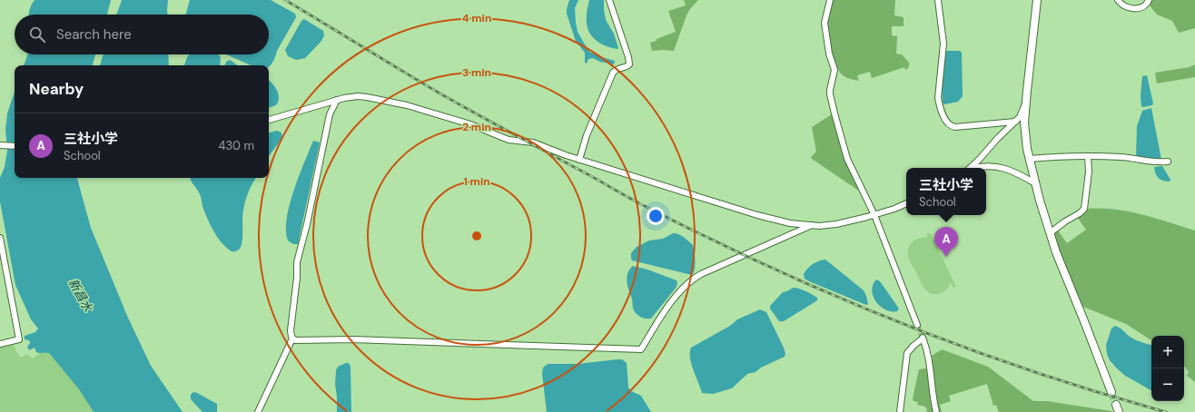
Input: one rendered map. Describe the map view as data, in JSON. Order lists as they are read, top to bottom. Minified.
{"water":["新昌水"],"page":{"search":"Search here","heading":"Nearby","list":[{"mark":"A","name":"三社小学","note":"School","value":"430 m"}],"popup":["三社小学","School"],"pins":"A","map_buttons":["+","−"]},"rings":["4 min","3 min","2 min","1 min"]}
